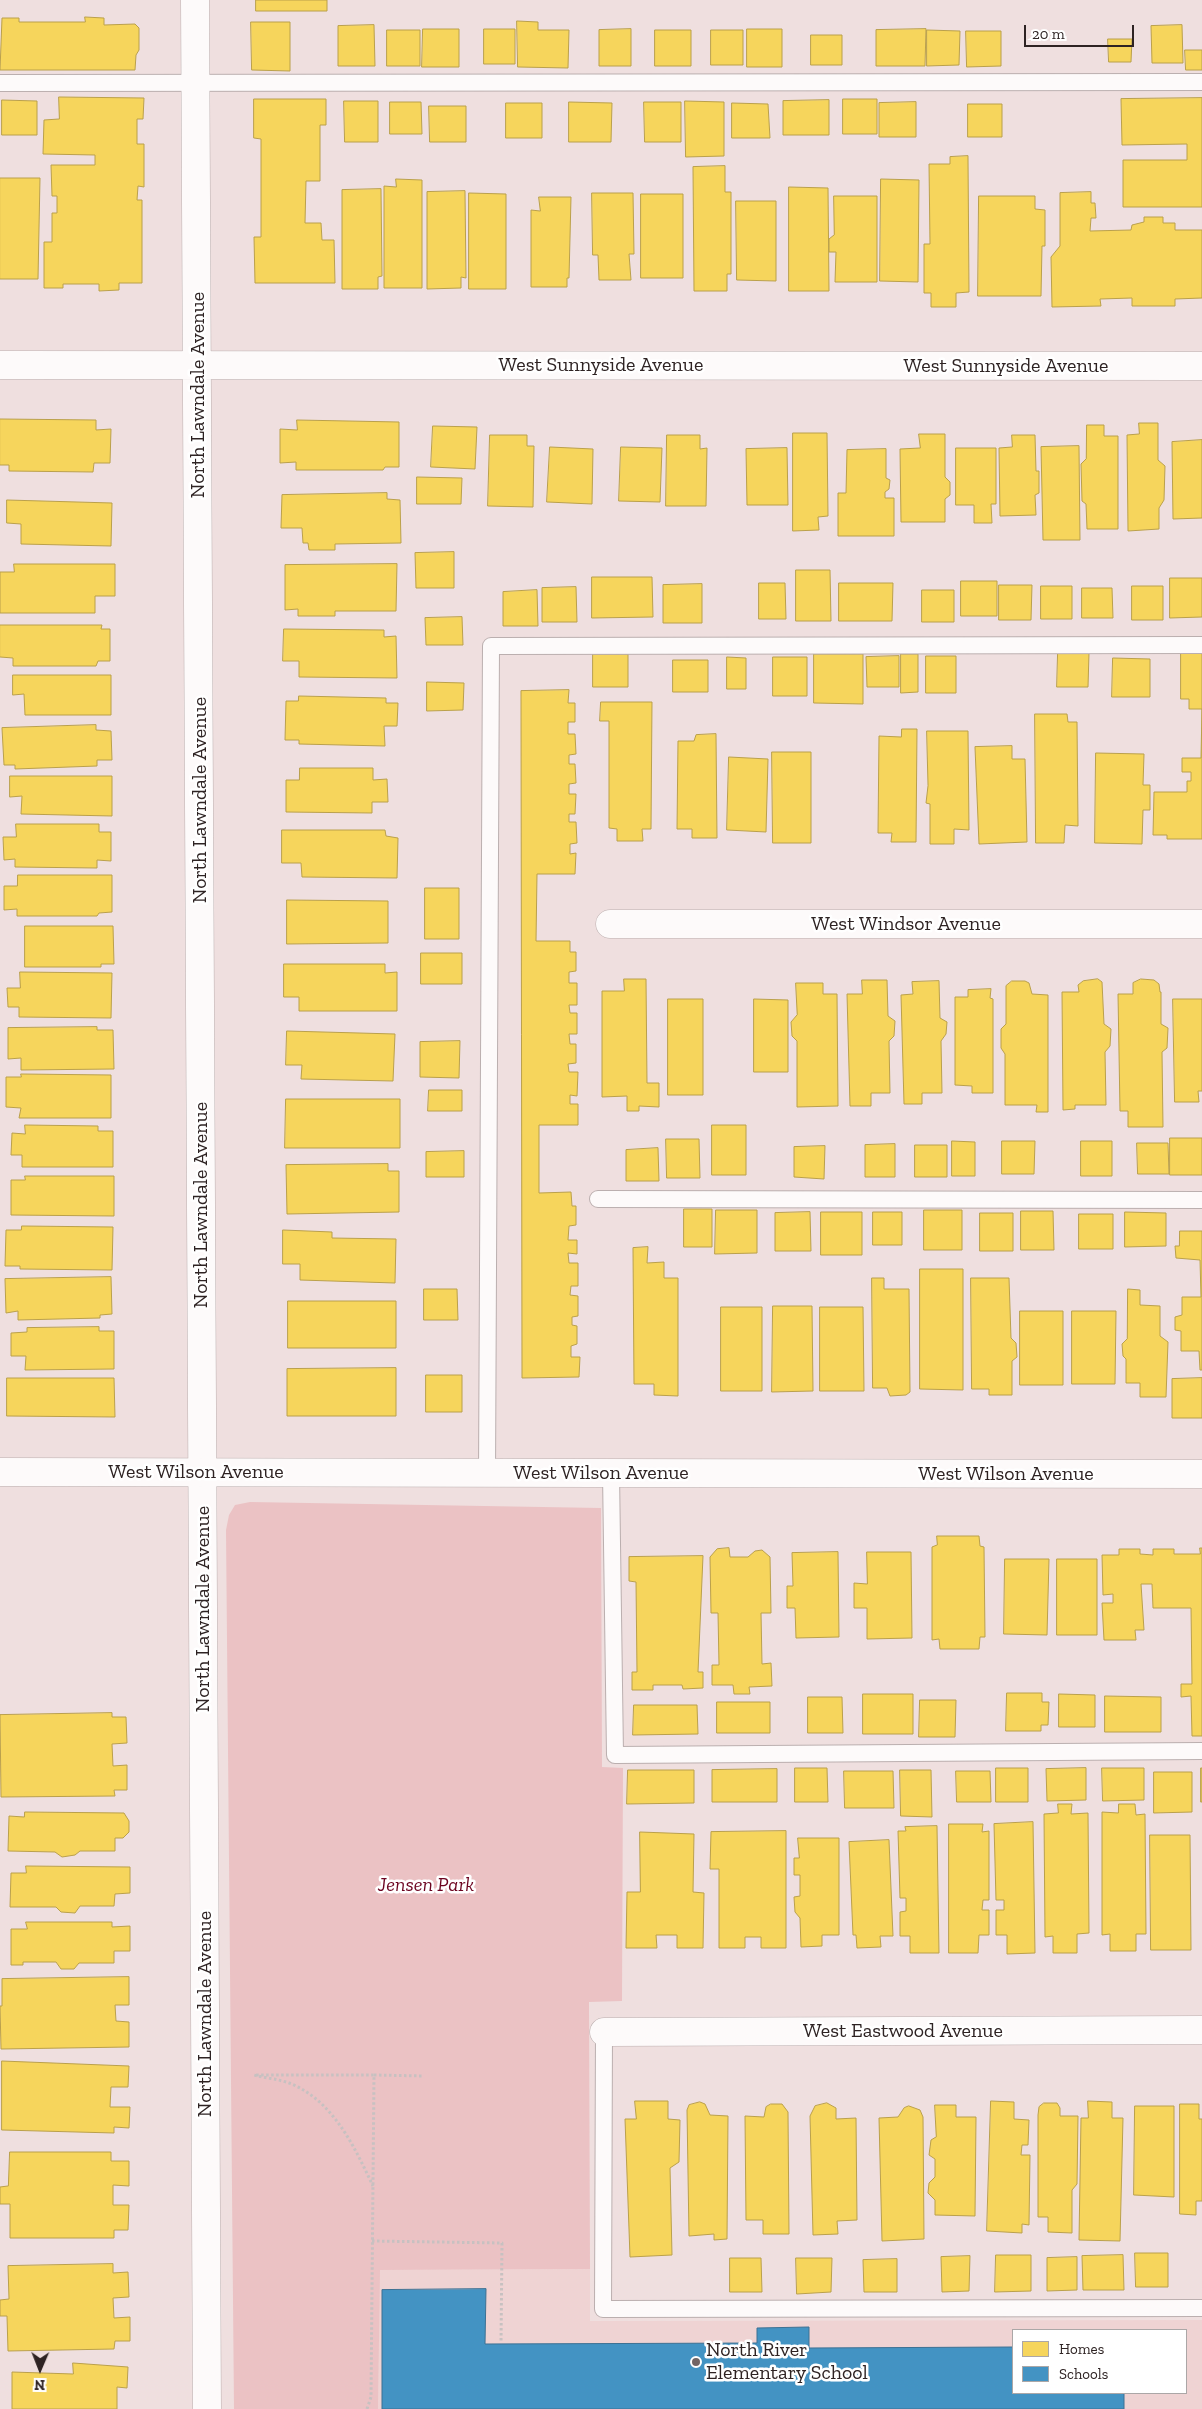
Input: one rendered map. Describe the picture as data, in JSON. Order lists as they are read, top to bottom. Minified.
{"streets":{"street":["West Sunnyside Avenue","North Lawndale Avenue","West Windsor Avenue","West Wilson Avenue","West Eastwood Avenue"]},"crossings":[["West Sunnyside Avenue","North Lawndale Avenue"],["North Lawndale Avenue","West Wilson Avenue"]],"parks":["Jensen Park"],"places":["North River Elementary School"],"legend":["Homes","Schools"],"scale_bar":"20 m","north":"bottom"}
